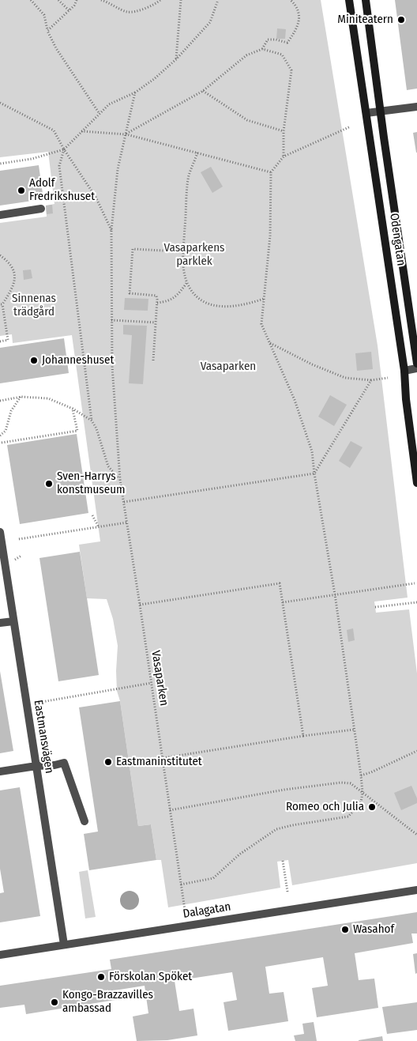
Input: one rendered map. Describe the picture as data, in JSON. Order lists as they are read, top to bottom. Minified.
{"streets":{"main road":["Odengatan"],"street":["Eastmansvägen","Dalagatan"],"path":["Vasaparken"]},"crossings":[["Eastmansvägen","Dalagatan"]],"parks":["Vasaparkens parklek","Sinnenas trädgård","Vasaparken"],"places":["Miniteatern","Adolf Fredrikshuset","Johanneshuset","Sven-Harrys konstmuseum","Eastmaninstitutet","Romeo och Julia","Wasahof","Förskolan Spöket","Kongo-Brazzavilles ambassad"]}
